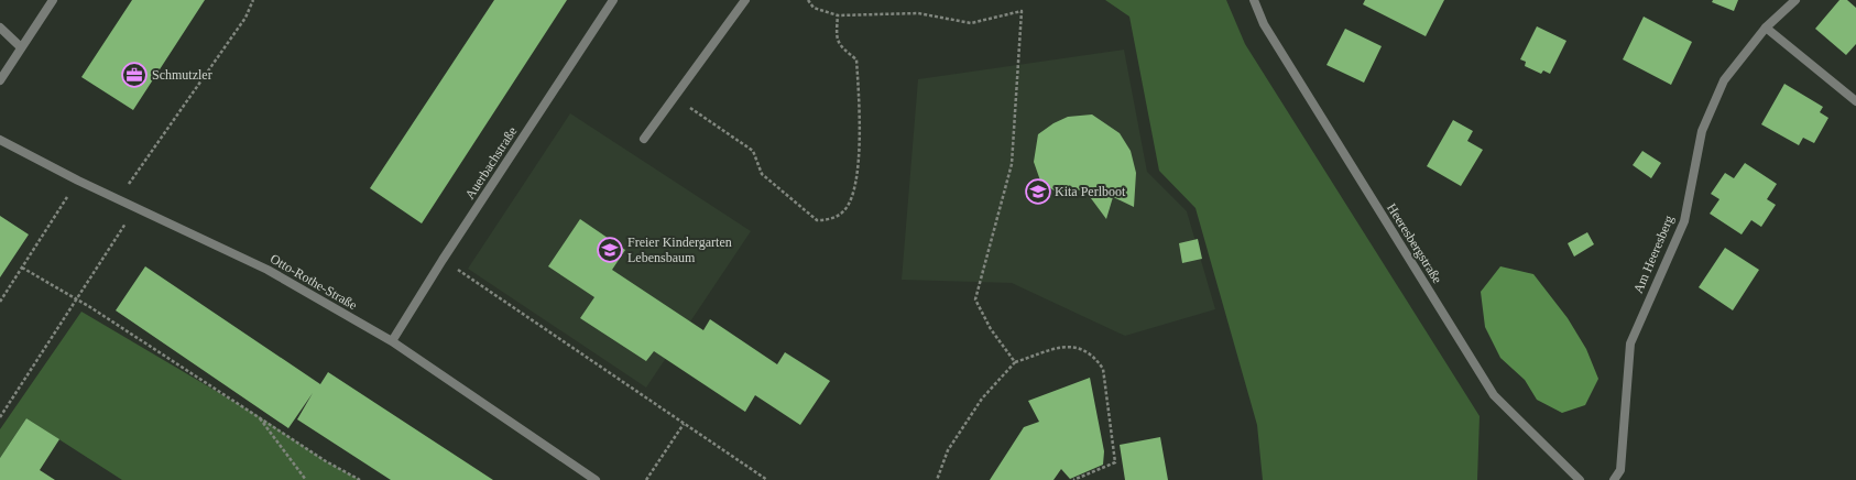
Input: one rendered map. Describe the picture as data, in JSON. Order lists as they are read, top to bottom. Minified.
{"streets":{"street":["Auerbachstraße","Heeresbergstraße","Am Heeresberg","Otto-Rothe-Straße"]},"crossings":[["Auerbachstraße","Otto-Rothe-Straße"]],"places":{"office":["Schmutzler"],"school or university":["Kita Perlboot","Freier Kindergarten Lebensbaum"]}}
